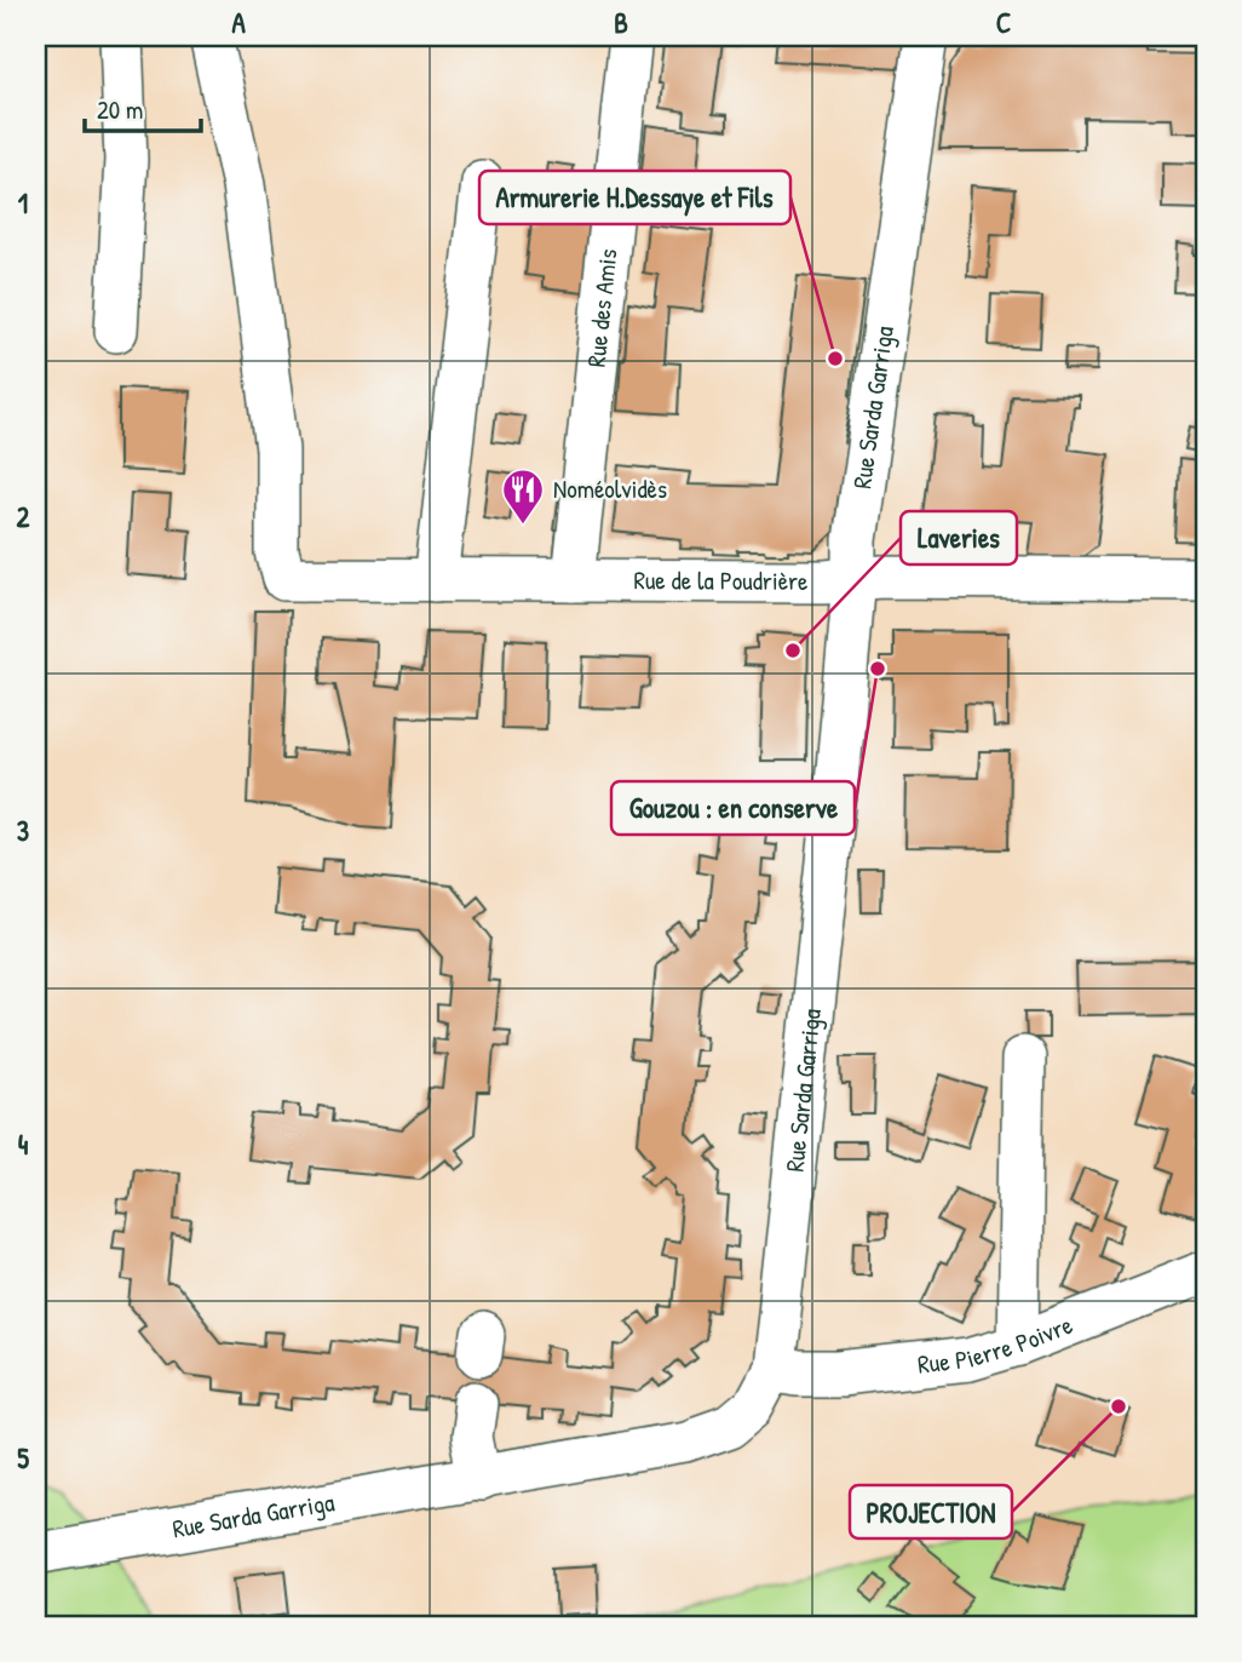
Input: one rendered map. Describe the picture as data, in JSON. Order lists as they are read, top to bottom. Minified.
{"streets":{"street":["Rue des Amis","Rue Sarda Garriga","Rue de la Poudrière","Rue Pierre Poivre"]},"crossings":[["Rue des Amis","Rue de la Poudrière"],["Rue Sarda Garriga","Rue de la Poudrière"],["Rue Sarda Garriga","Rue Pierre Poivre"]],"places":{"other":["Armurerie H.Dessaye et Fils","Laveries","Gouzou : en conserve","PROJECTION"],"restaurant":["Noméolvidès"]},"scale_bar":"20 m","grid":{"columns":["A","B","C"],"rows":["1","2","3","4","5"]}}
